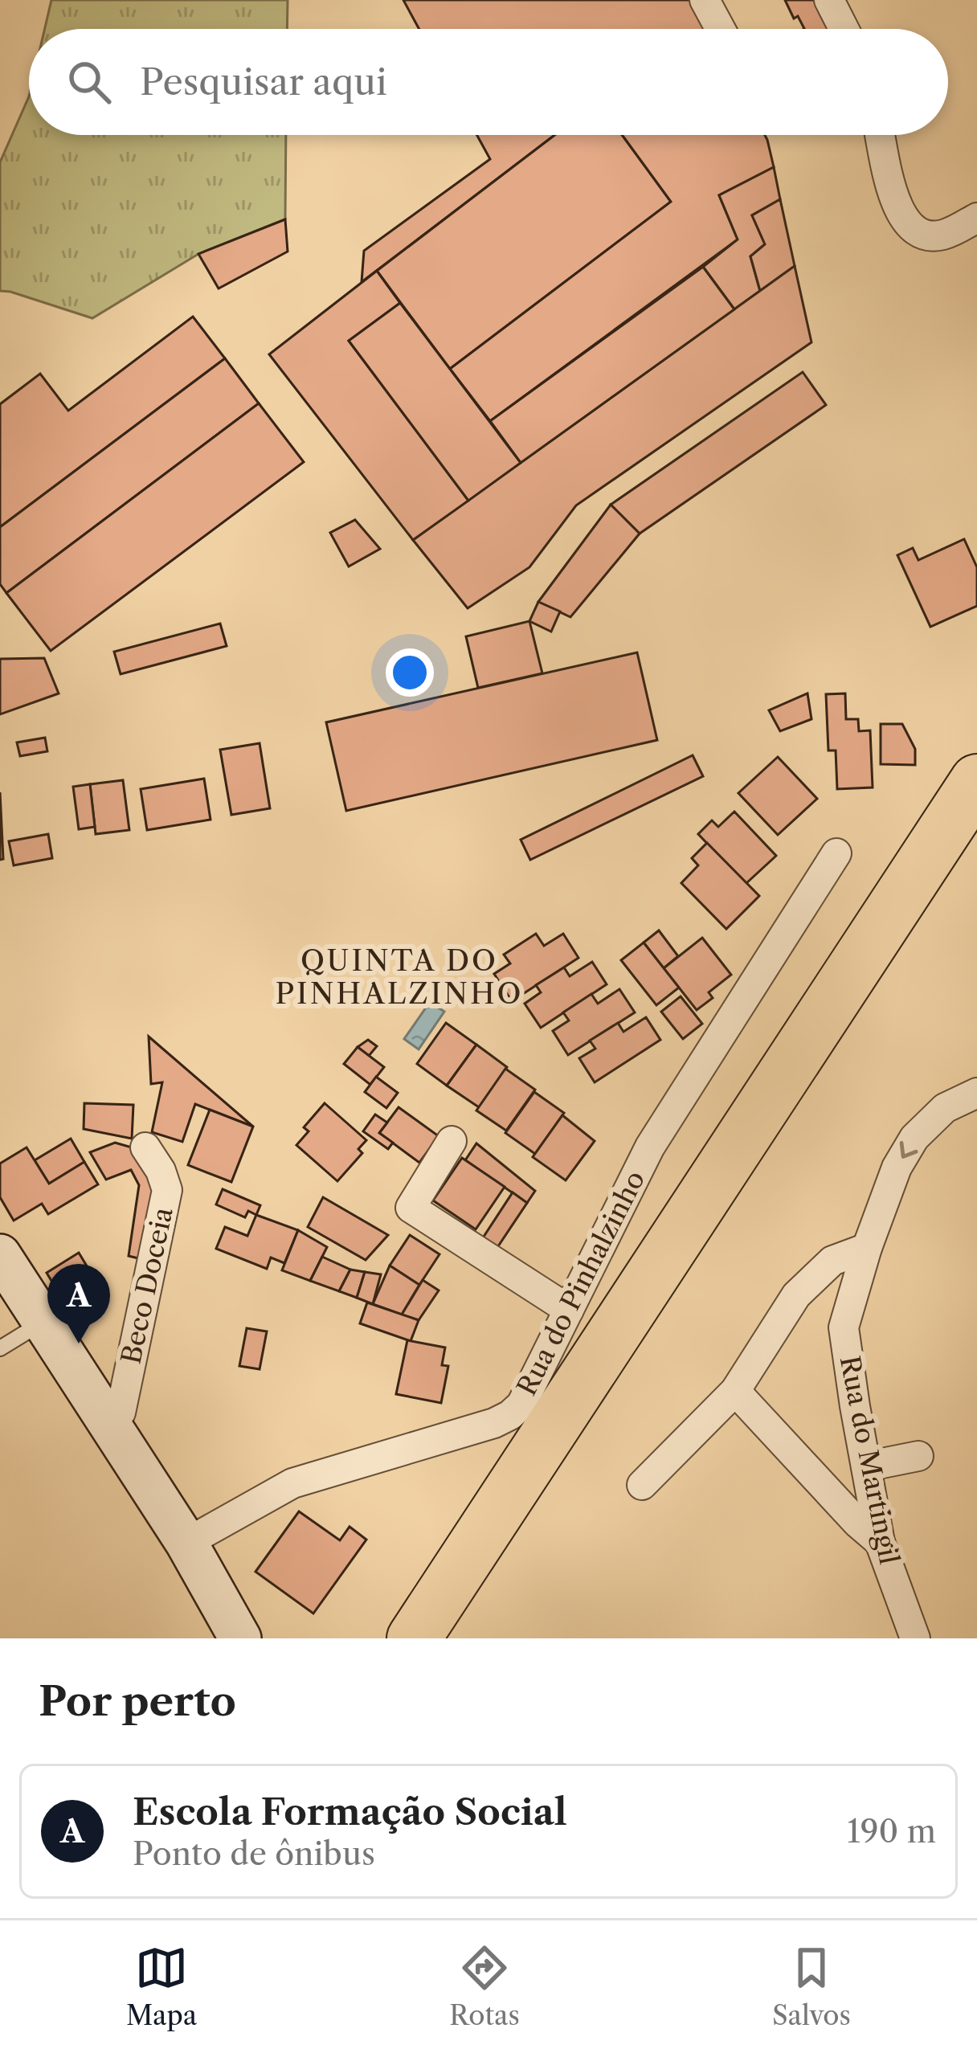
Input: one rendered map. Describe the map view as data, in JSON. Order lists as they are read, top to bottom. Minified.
{"streets":{"street":["Rua do Pinhalzinho","Beco Doceia","Rua do Martingil"]},"districts":["QUINTA DO PINHALZINHO"],"page":{"search":"Pesquisar aqui","pins":"A","heading":"Por perto","list":[{"mark":"A","name":"Escola Formação Social","note":"Ponto de ônibus","value":"190 m"}],"nav":["Mapa","Rotas","Salvos"]}}
